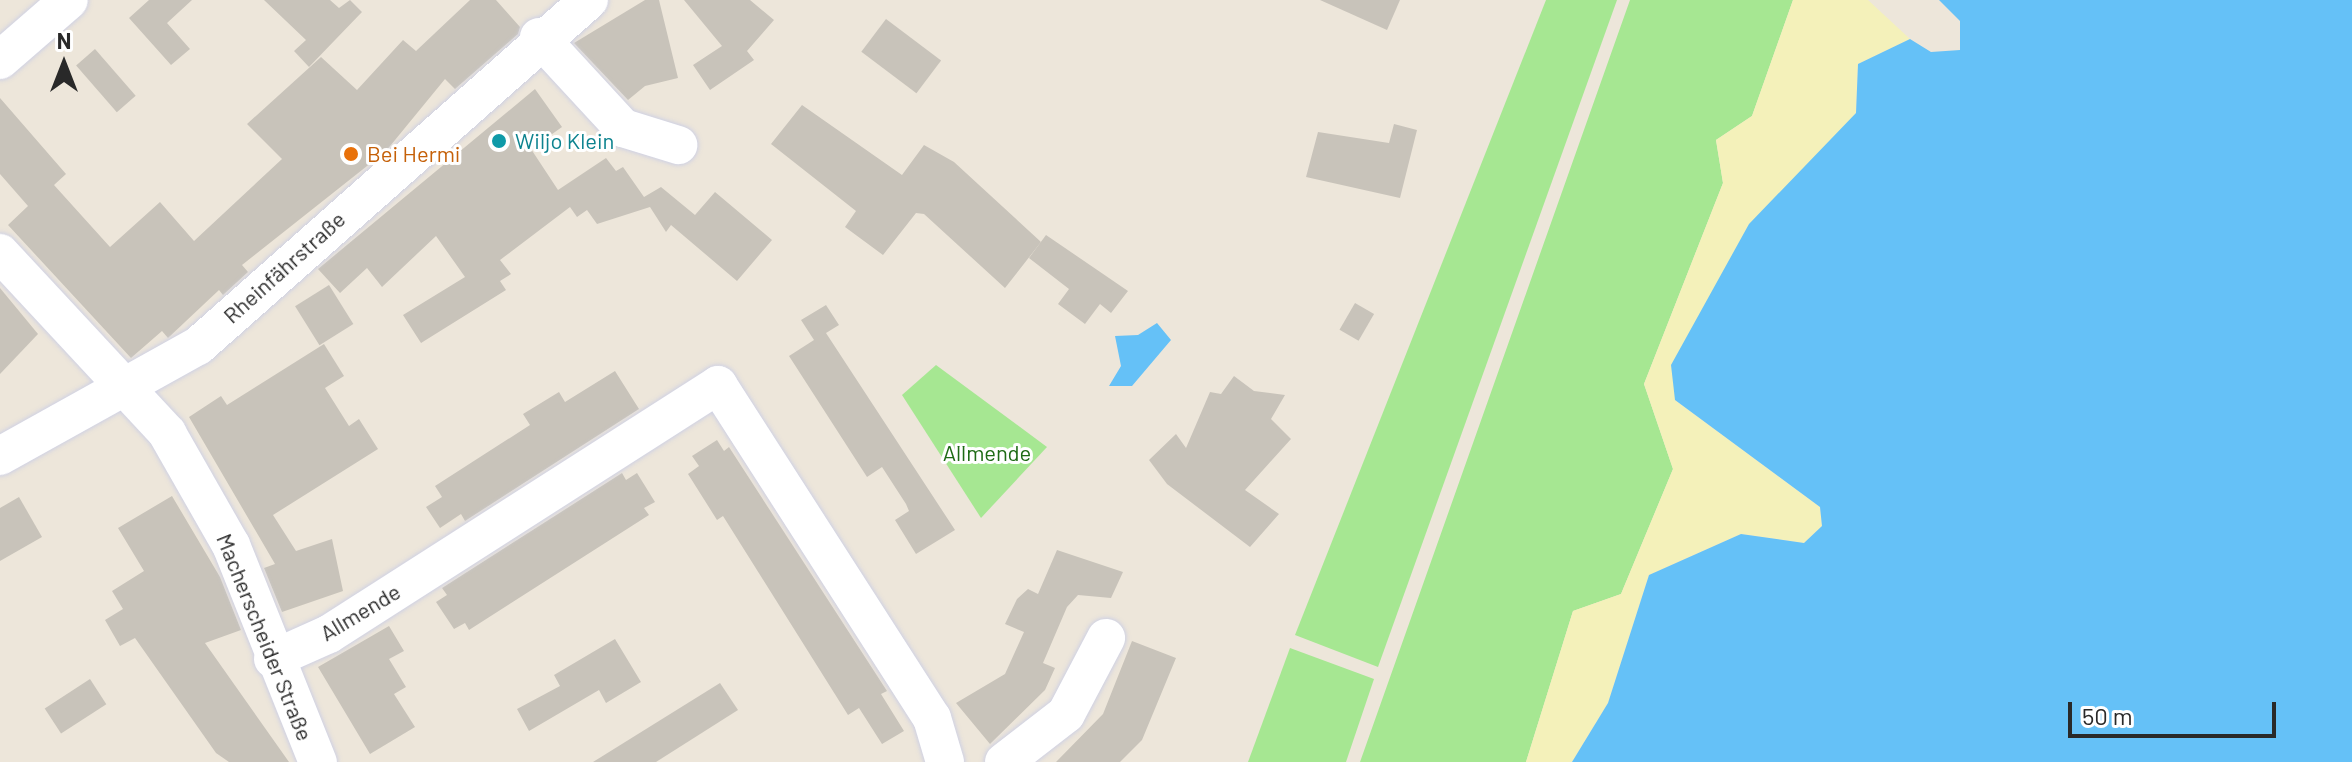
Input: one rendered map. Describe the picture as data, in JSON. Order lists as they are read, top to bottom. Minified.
{"streets":{"street":["Rheinfährstraße","Allmende","Macherscheider Straße"]},"crossings":[["Rheinfährstraße","Macherscheider Straße"],["Allmende","Macherscheider Straße"]],"parks":["Allmende"],"places":["Wiljo Klein","Bei Hermi"],"scale_bar":"50 m","north":"top"}
